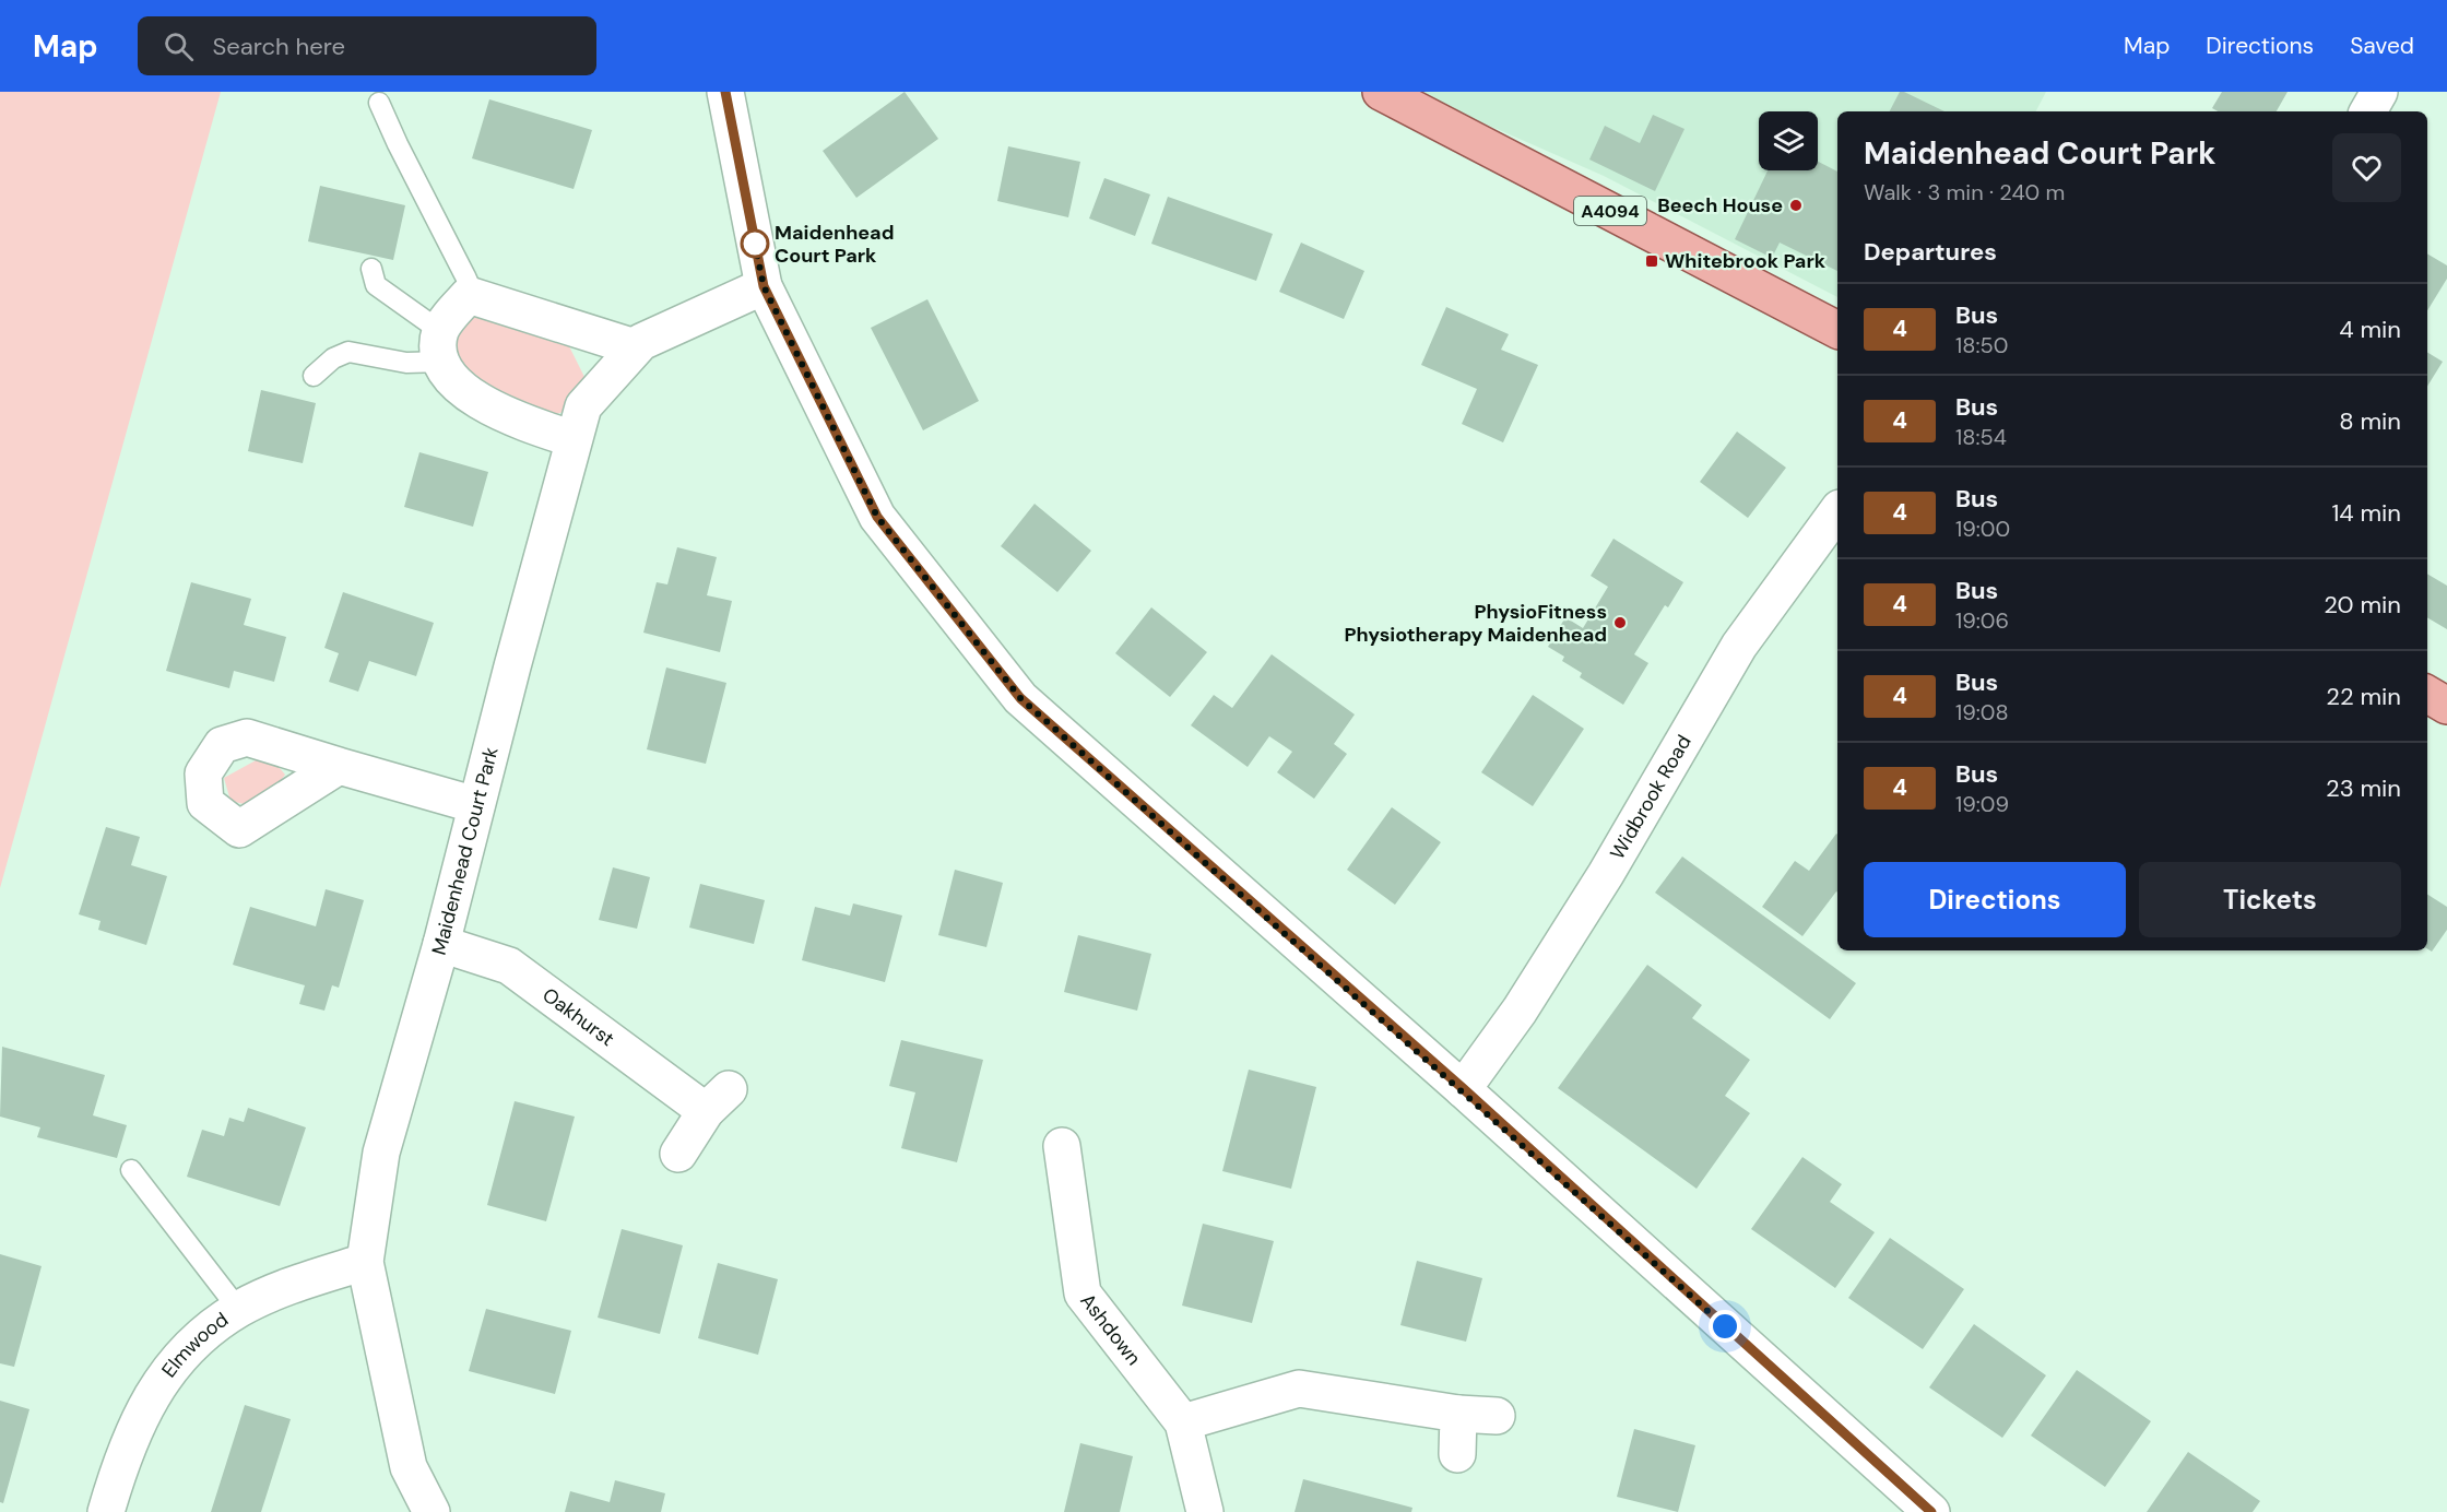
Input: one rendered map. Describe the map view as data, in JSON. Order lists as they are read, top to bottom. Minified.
{"streets":{"main road":["A4094"],"street":["Widbrook Road","Maidenhead Court Park","Oakhurst","Ashdown","Elmwood"]},"crossings":[["Maidenhead Court Park","Oakhurst"],["Maidenhead Court Park","Elmwood"]],"places":{"other":["Beech House","Maidenhead Court Park","PhysioFitness Physiotherapy Maidenhead"],"transit":["Whitebrook Park"]},"lines":["bus line 4"],"page":{"header":"Map","search":"Search here","nav":["Map","Directions","Saved"],"heading":[["Maidenhead Court Park","Walk · 3 min · 240 m"],"Departures"],"list":[{"mark":"4","name":"Bus","note":"18:50","value":"4 min"},{"mark":"4","name":"Bus","note":"18:54","value":"8 min"},{"mark":"4","name":"Bus","note":"19:00","value":"14 min"},{"mark":"4","name":"Bus","note":"19:06","value":"20 min"},{"mark":"4","name":"Bus","note":"19:08","value":"22 min"},{"mark":"4","name":"Bus","note":"19:09","value":"23 min"}],"buttons":["Directions","Tickets"]}}
